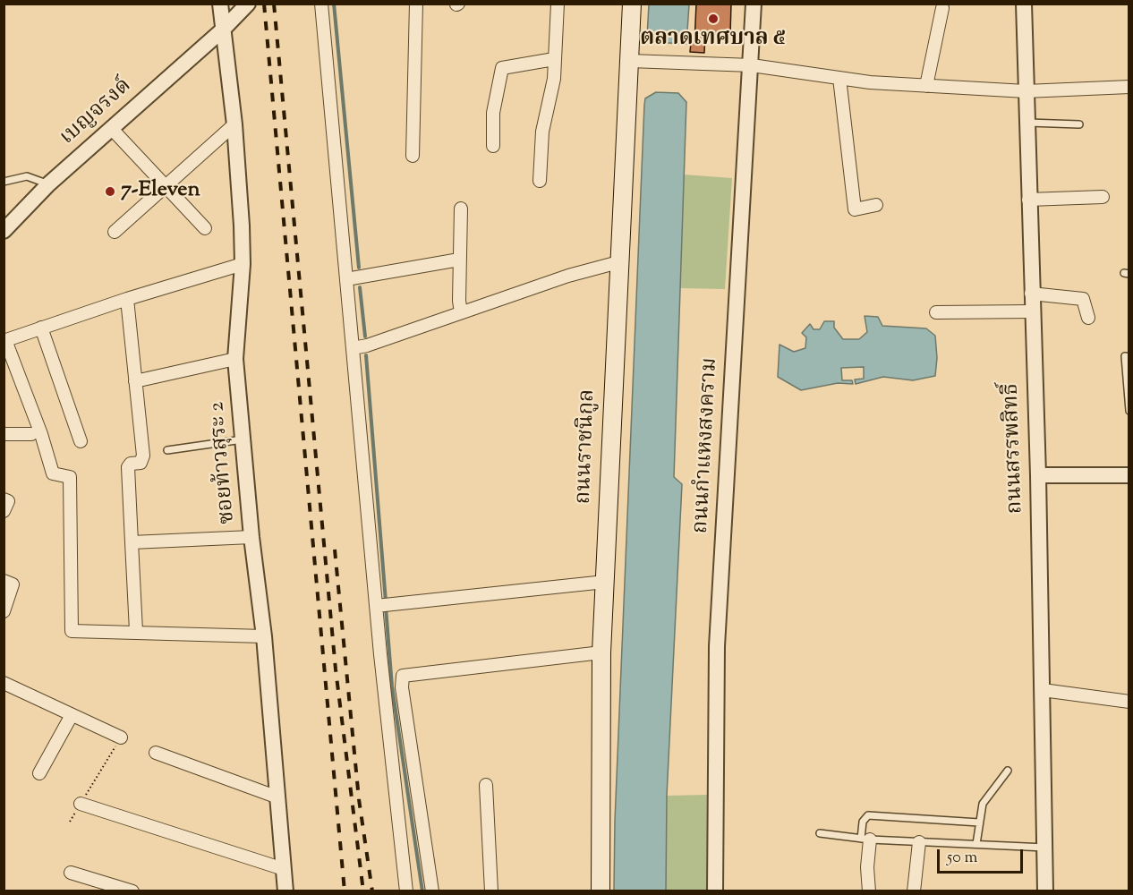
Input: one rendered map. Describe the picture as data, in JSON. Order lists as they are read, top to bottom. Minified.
{"streets":{"main road":["ถนนราชนิกูล"],"street":["เบญจรงด์","ถนนกำแหงสงคราม","ถนนสรรพสิทธิ์","ซอยท้าวสุระ 2"]},"crossings":[["เบญจรงด์","ซอยท้าวสุระ 2"]],"places":["ตลาดเทศบาล ๕","7-Eleven"],"scale_bar":"50 m"}
